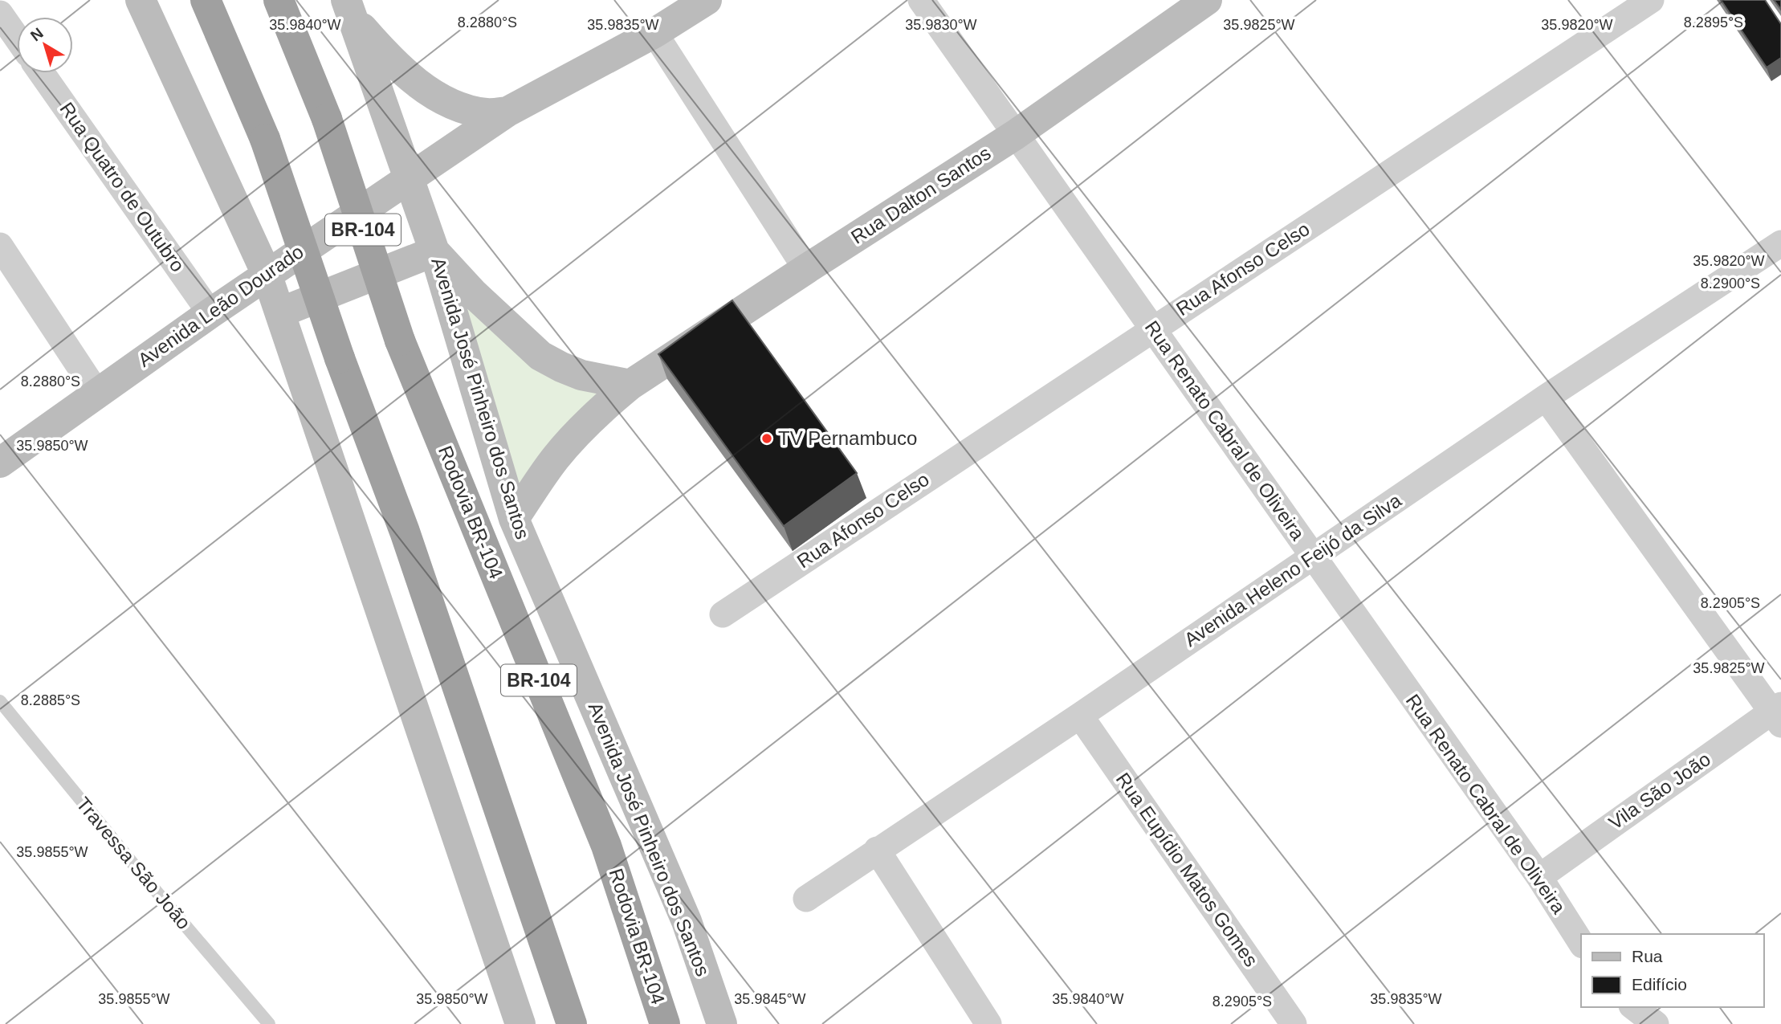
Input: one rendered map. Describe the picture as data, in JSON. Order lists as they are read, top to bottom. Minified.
{"streets":{"highway":["BR-104","Rodovia BR-104"],"main road":["Rua Dalton Santos","Avenida Leão Dourado","Avenida José Pinheiro dos Santos"],"street":["Rua Quatro de Outubro","Rua Afonso Celso","Rua Renato Cabral de Oliveira","Avenida Heleno Feijó da Silva","Vila São João","Rua Eupídio Matos Gomes"],"lane":["Travessa São João"]},"crossings":[["Rua Quatro de Outubro","Avenida Leão Dourado"],["Rua Dalton Santos","Avenida José Pinheiro dos Santos"],["Rua Dalton Santos","Rua Renato Cabral de Oliveira"],["Rua Afonso Celso","Rua Renato Cabral de Oliveira"],["Avenida Leão Dourado","Avenida José Pinheiro dos Santos"],["Rua Renato Cabral de Oliveira","Avenida Heleno Feijó da Silva"],["Rua Renato Cabral de Oliveira","Vila São João"],["Avenida Heleno Feijó da Silva","Rua Eupídio Matos Gomes"]],"places":["TV Pernambuco"],"legend":["Rua","Edifício"],"north":"top left","coordinates":["8.2880°S","8.2895°S","35.9825°W","35.9820°W","35.9840°W","35.9835°W","35.9830°W","8.2900°S","35.9850°W","8.2905°S","8.2885°S","35.9855°W","35.9845°W"]}
